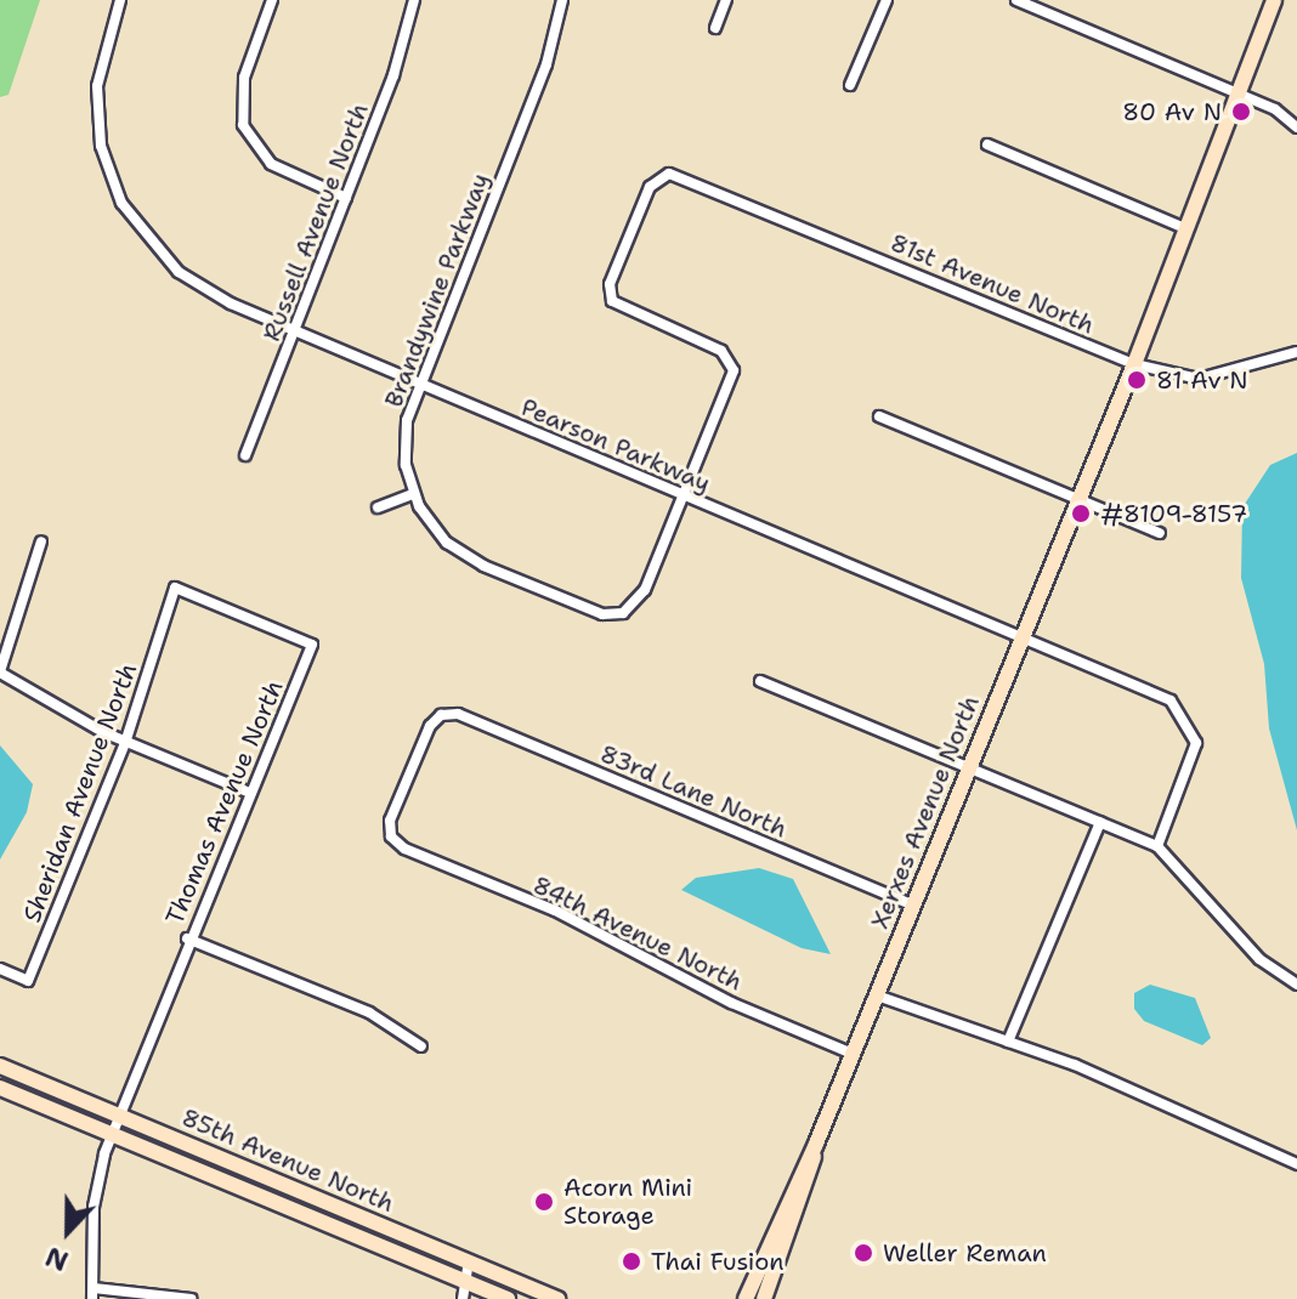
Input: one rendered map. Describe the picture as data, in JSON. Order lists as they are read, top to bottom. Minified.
{"streets":{"street":["Russell Avenue North","81st Avenue North","Brandywine Parkway","Pearson Parkway","83rd Lane North","Sheridan Avenue North","Thomas Avenue North","Xerxes Avenue North","84th Avenue North","85th Avenue North"]},"crossings":[["Russell Avenue North","Pearson Parkway"],["81st Avenue North","Brandywine Parkway"],["81st Avenue North","Pearson Parkway"],["81st Avenue North","Xerxes Avenue North"],["Brandywine Parkway","Pearson Parkway"],["Pearson Parkway","Xerxes Avenue North"],["83rd Lane North","Xerxes Avenue North"],["83rd Lane North","84th Avenue North"],["Sheridan Avenue North","Thomas Avenue North"],["Thomas Avenue North","85th Avenue North"],["Xerxes Avenue North","84th Avenue North"]],"places":["80 Av N","81 Av N","#8109-8157","Acorn Mini Storage","Weller Reman","Thai Fusion"],"north":"bottom"}
